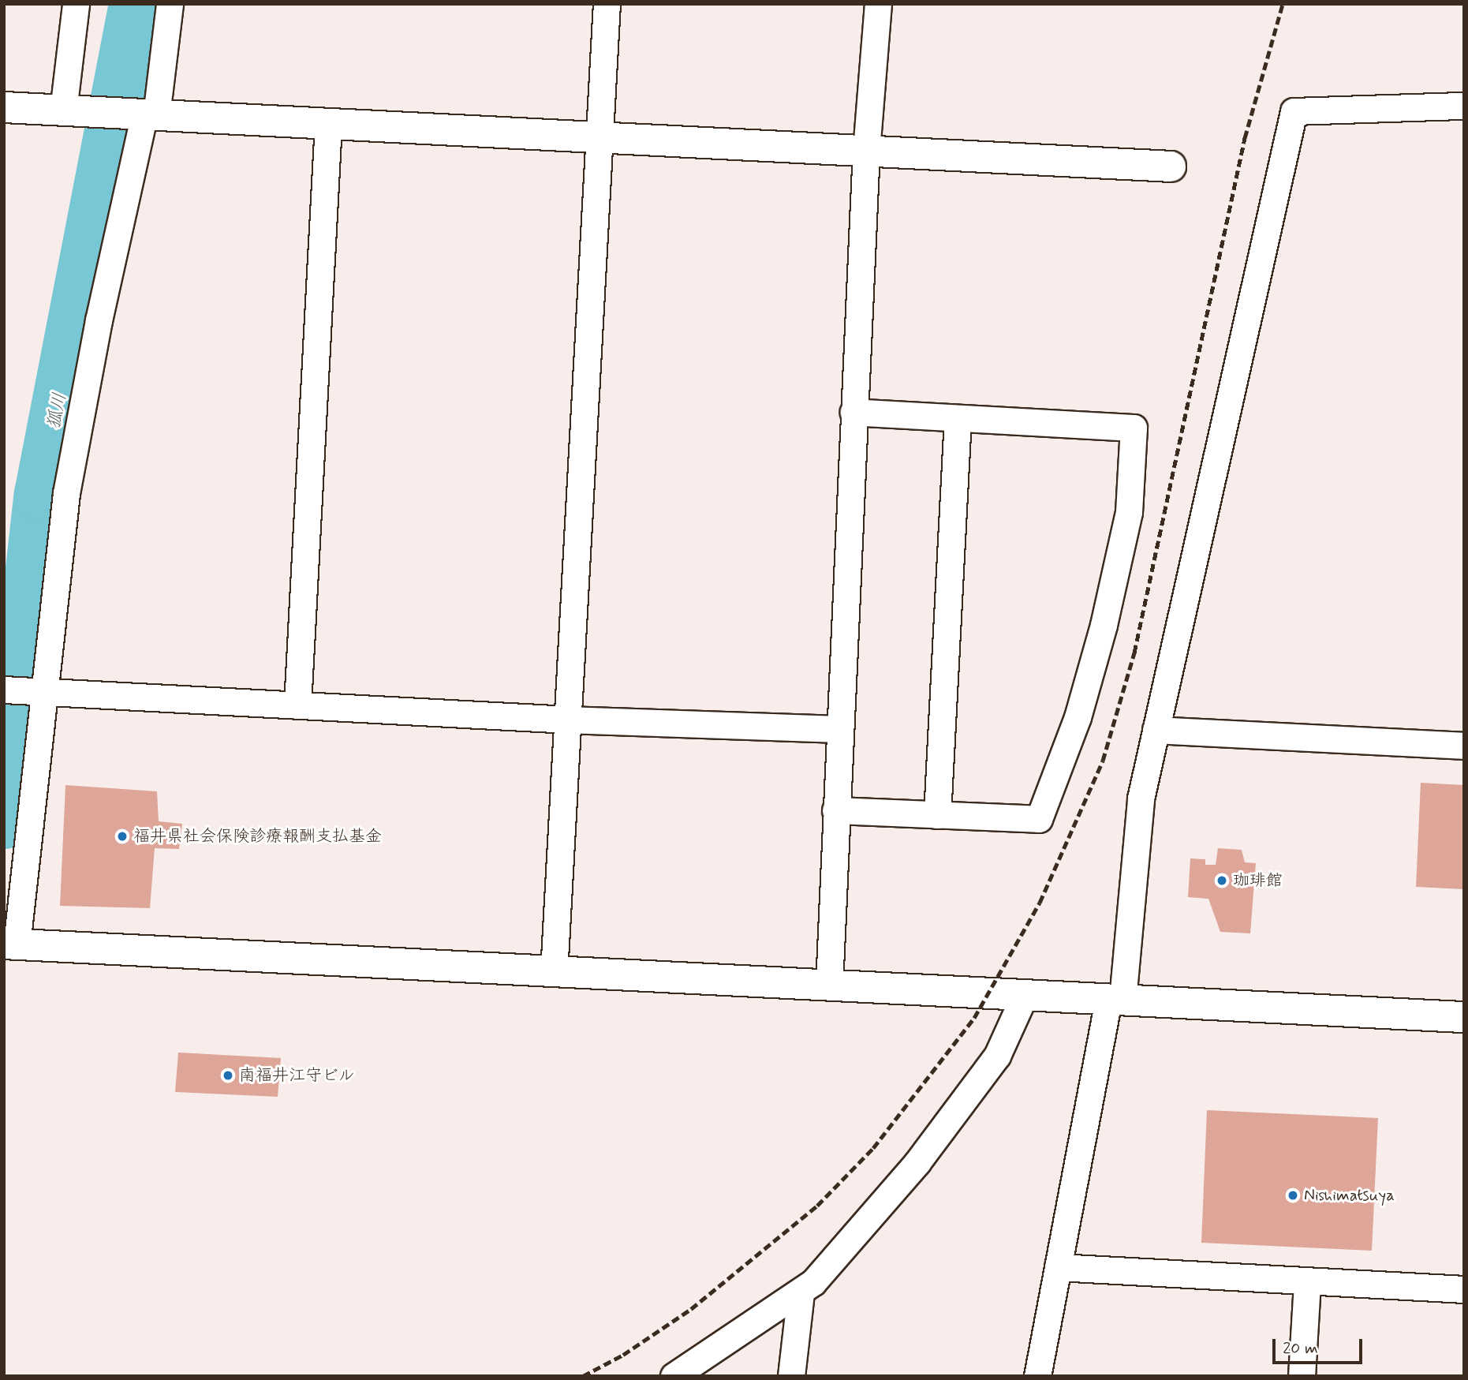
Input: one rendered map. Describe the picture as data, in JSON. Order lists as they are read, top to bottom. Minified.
{"water":["狐川"],"places":["福井県社会保険診療報酬支払基金","珈琲館","南福井江守ビル","Nishimatsuya"],"scale_bar":"20 m"}
